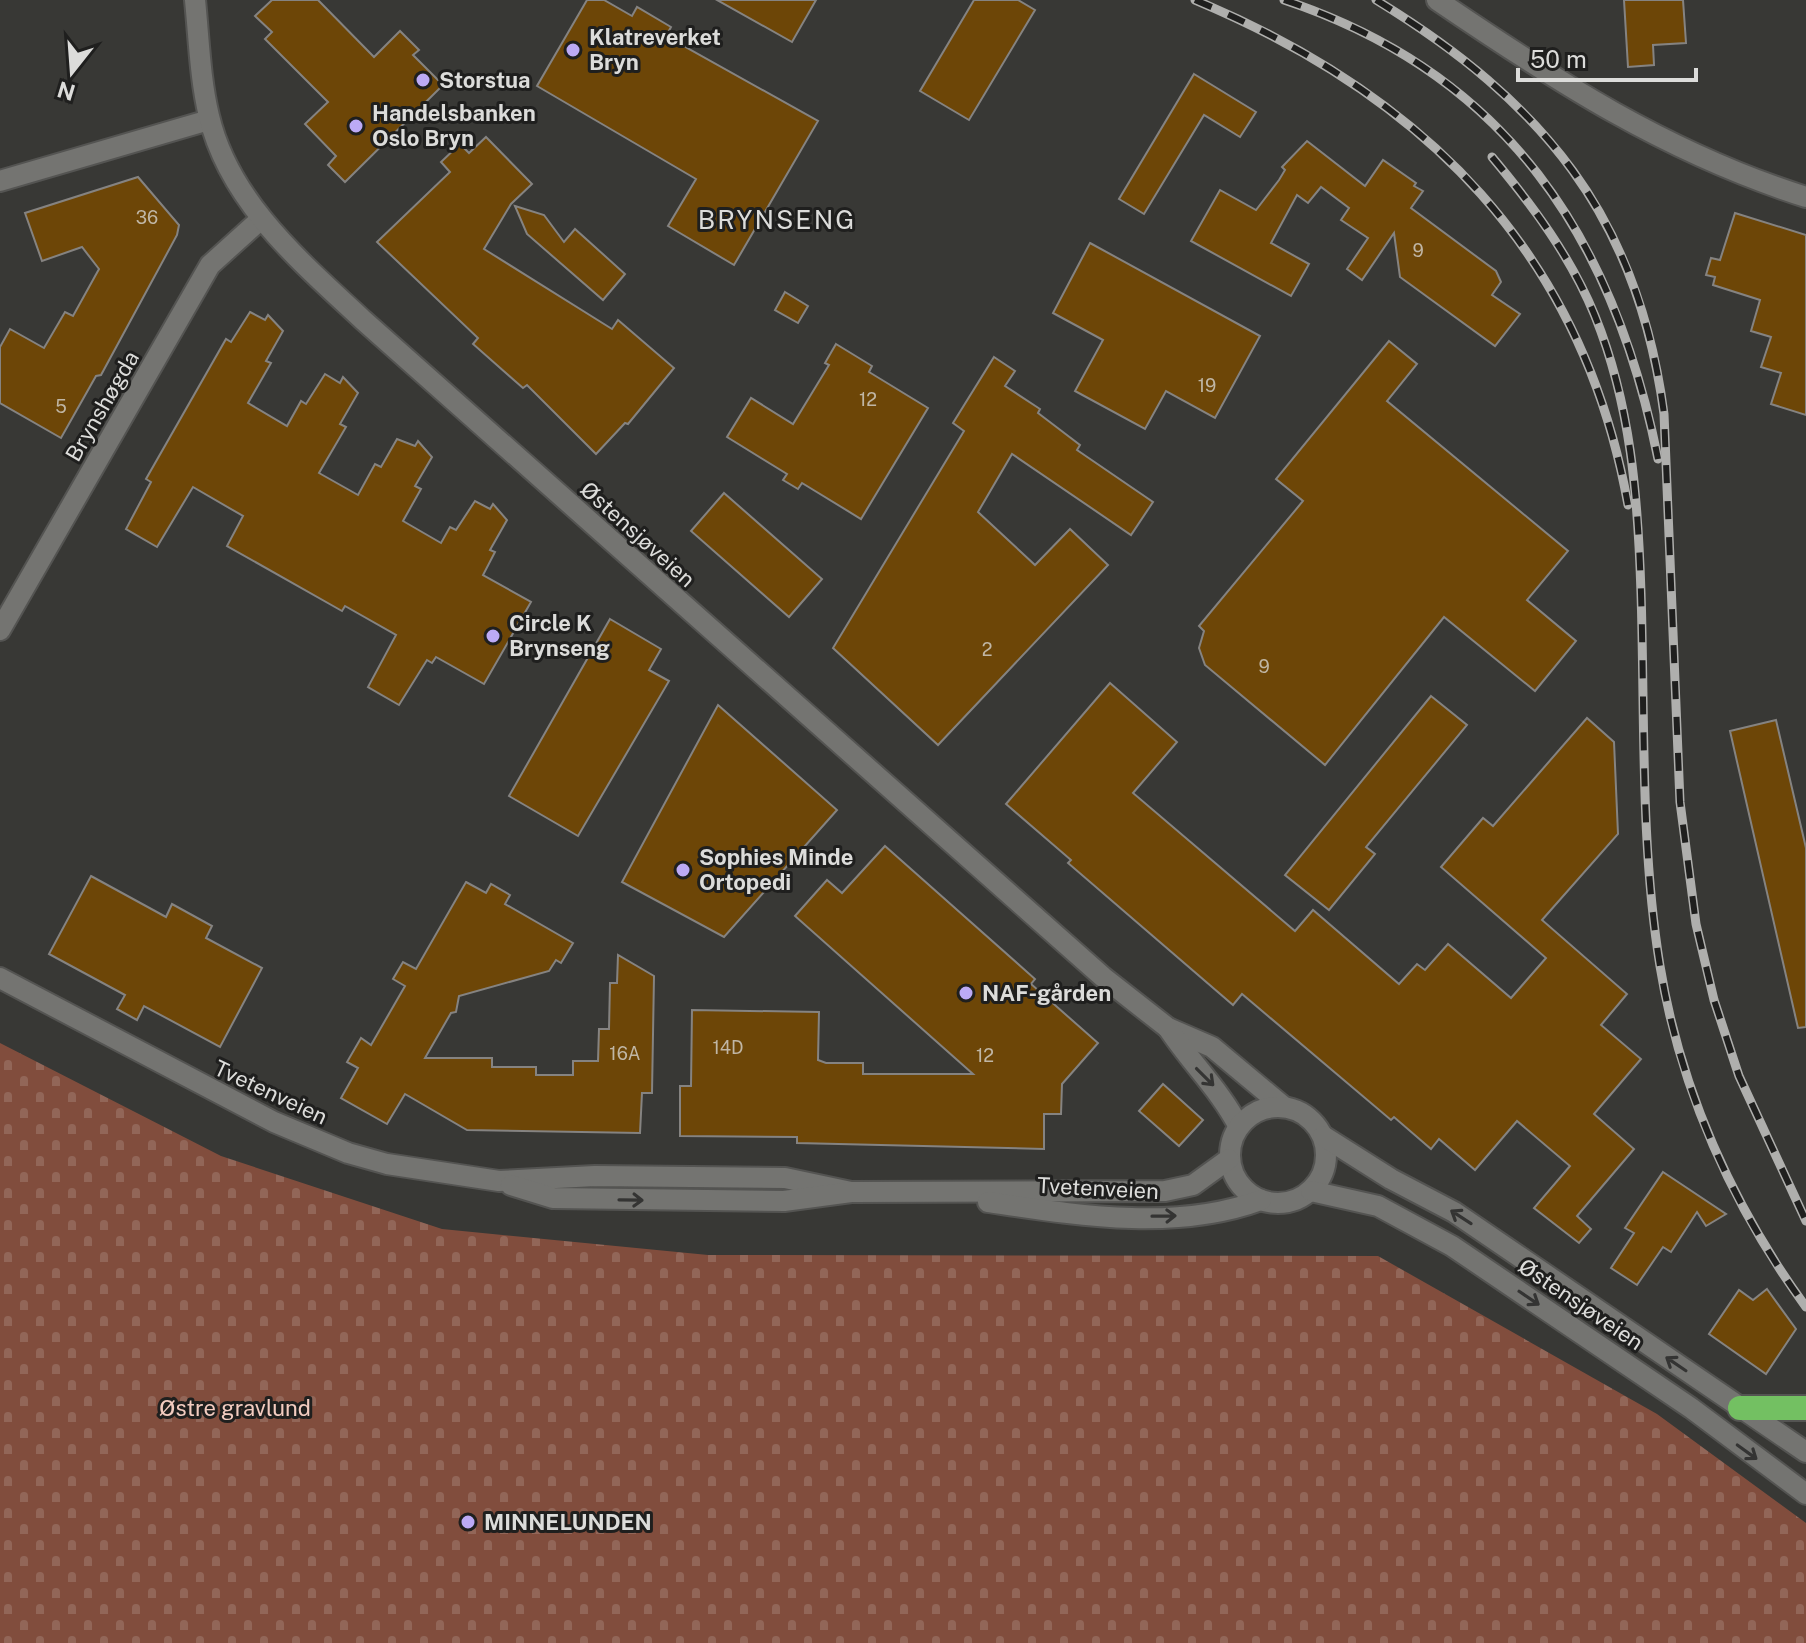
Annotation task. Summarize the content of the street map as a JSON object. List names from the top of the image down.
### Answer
{
  "streets": {
    "main road": ["Brynshøgda", "Østensjøveien", "Tvetenveien"]
  },
  "crossings": [
    ["Brynshøgda", "Østensjøveien"],
    ["Østensjøveien", "Tvetenveien"]
  ],
  "districts": ["BRYNSENG"],
  "parks": ["Østre gravlund"],
  "places": [
    "Klatreverket Bryn",
    "Storstua",
    "Handelsbanken Oslo Bryn",
    "Circle K Brynseng",
    "Sophies Minde Ortopedi",
    "NAF-gården",
    "MINNELUNDEN"
  ],
  "house_numbers": [
    "36",
    "9",
    "19",
    "12",
    "5",
    "2",
    "9",
    "14D",
    "16A",
    "12"
  ],
  "scale_bar": "50 m",
  "north": "bottom"
}
